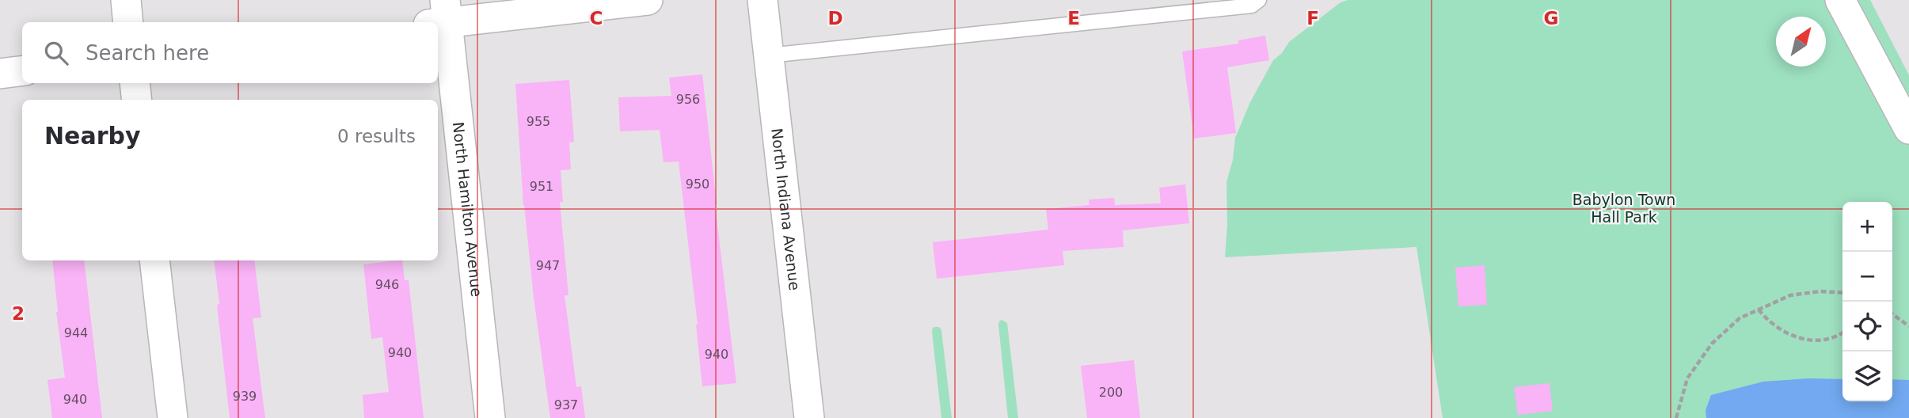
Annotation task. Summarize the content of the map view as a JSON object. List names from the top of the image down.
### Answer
{
  "streets": {
    "street": ["North Hamilton Avenue", "North Indiana Avenue"]
  },
  "parks": ["Babylon Town Hall Park"],
  "house_numbers": [
    "956",
    "955",
    "950",
    "951",
    "947",
    "946",
    "944",
    "940",
    "940",
    "200",
    "939",
    "940",
    "937"
  ],
  "north": "top right",
  "page": {
    "search": "Search here",
    "heading": ["Nearby", "0 results"],
    "map_buttons": ["+", "−"]
  },
  "grid": {
    "columns": [
      "C",
      "D",
      "E",
      "F",
      "G"
    ],
    "rows": ["2"]
  }
}
